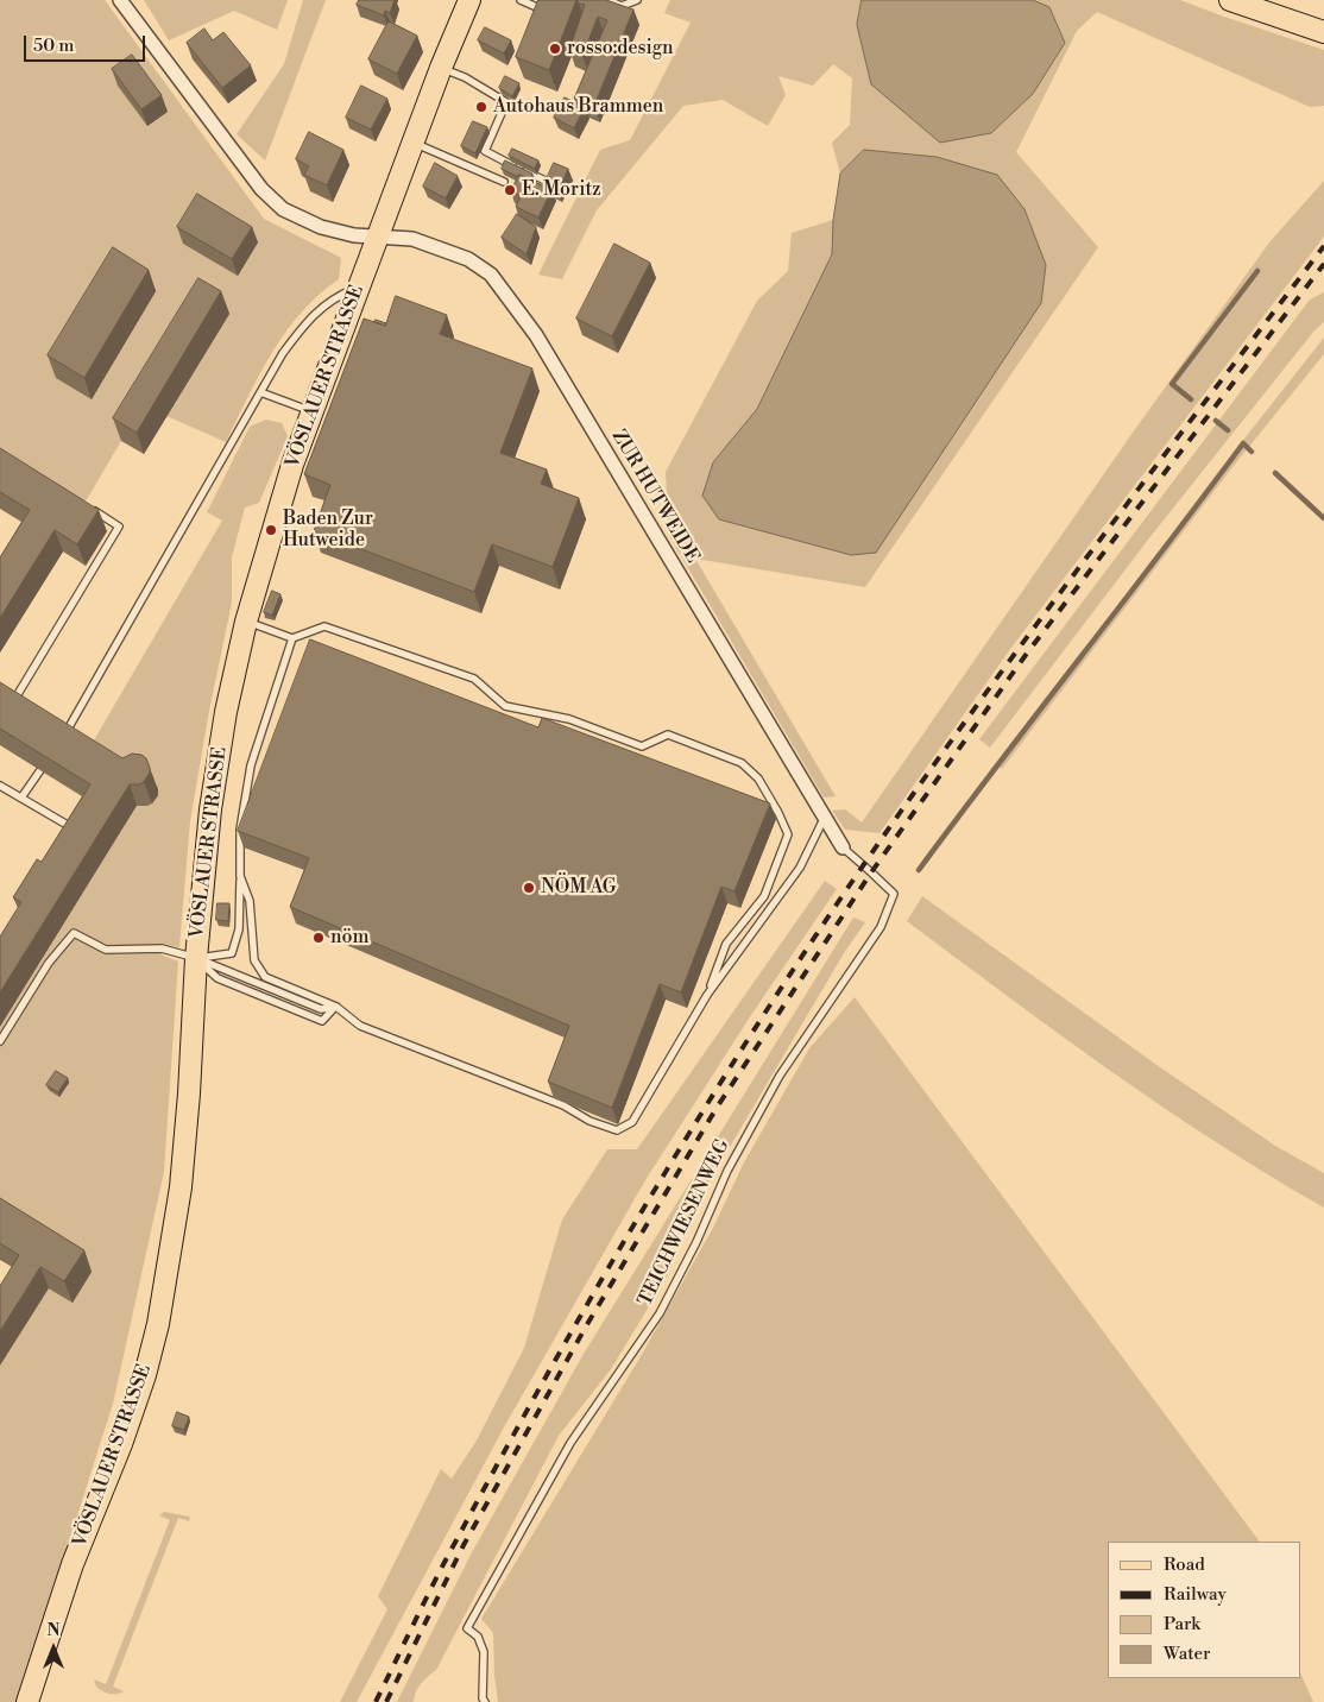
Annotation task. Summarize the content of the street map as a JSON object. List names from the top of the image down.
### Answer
{
  "streets": {
    "main road": ["VÖSLAUER STRASSE"],
    "street": ["ZUR HUTWEIDE"],
    "lane": ["TEICHWIESENWEG"]
  },
  "crossings": [
    ["VÖSLAUER STRASSE", "ZUR HUTWEIDE"],
    ["ZUR HUTWEIDE", "TEICHWIESENWEG"]
  ],
  "places": [
    "rosso:design",
    "Autohaus Brammen",
    "E. Moritz",
    "Baden Zur Hutweide",
    "NÖM AG",
    "nöm"
  ],
  "legend": [
    "Road",
    "Railway",
    "Park",
    "Water"
  ],
  "scale_bar": "50 m",
  "north": "top"
}
